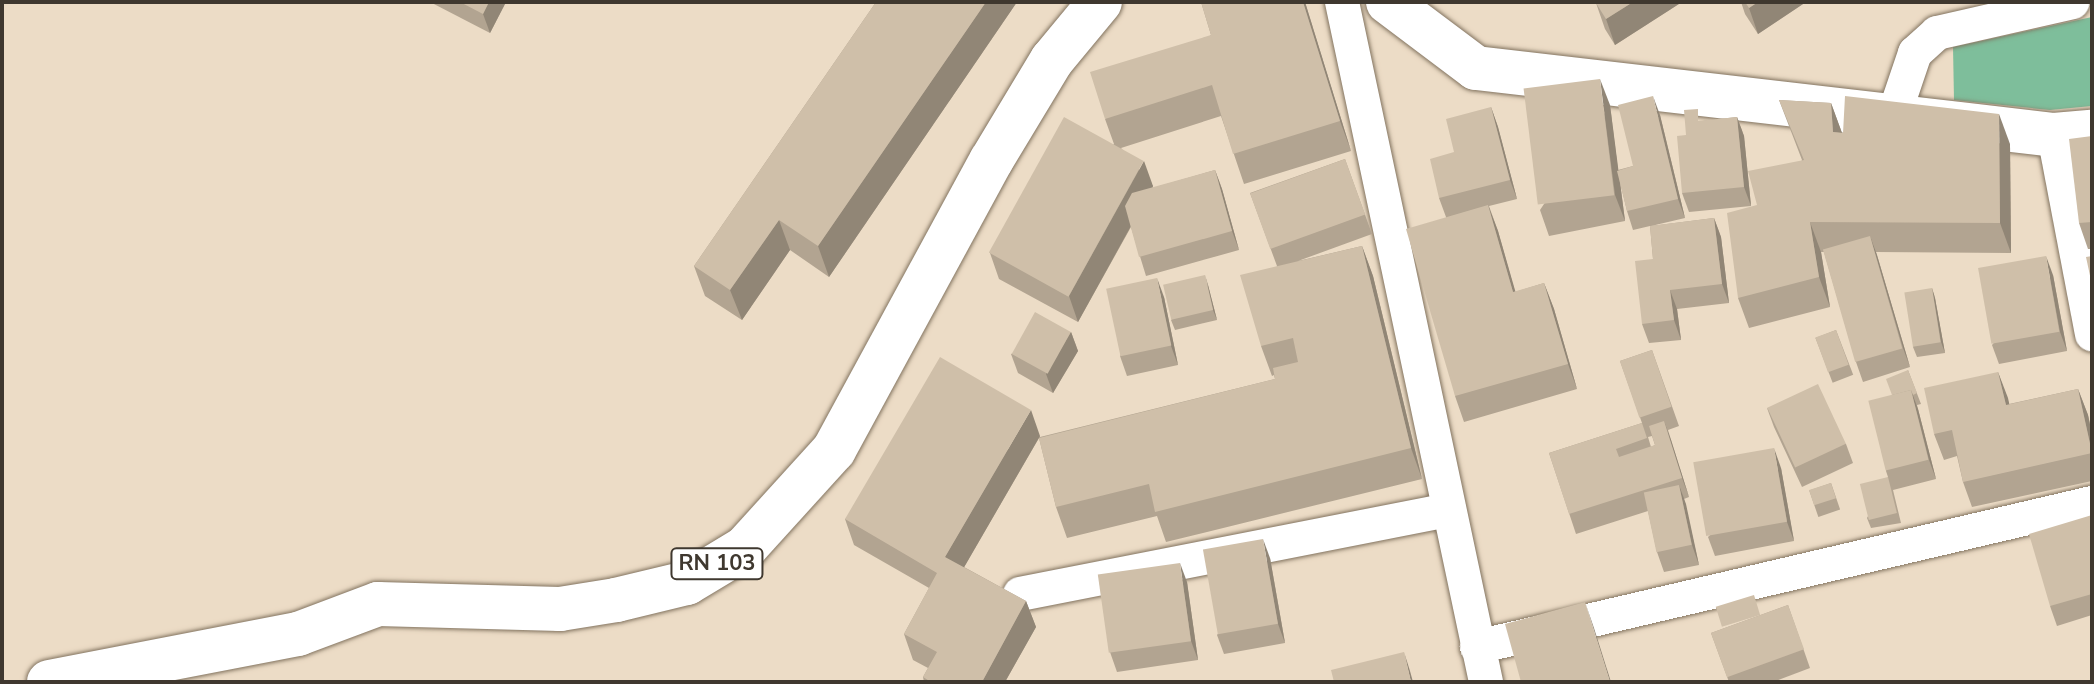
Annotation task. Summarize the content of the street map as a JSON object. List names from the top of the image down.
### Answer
{
  "streets": {
    "main road": ["RN 103"]
  }
}
